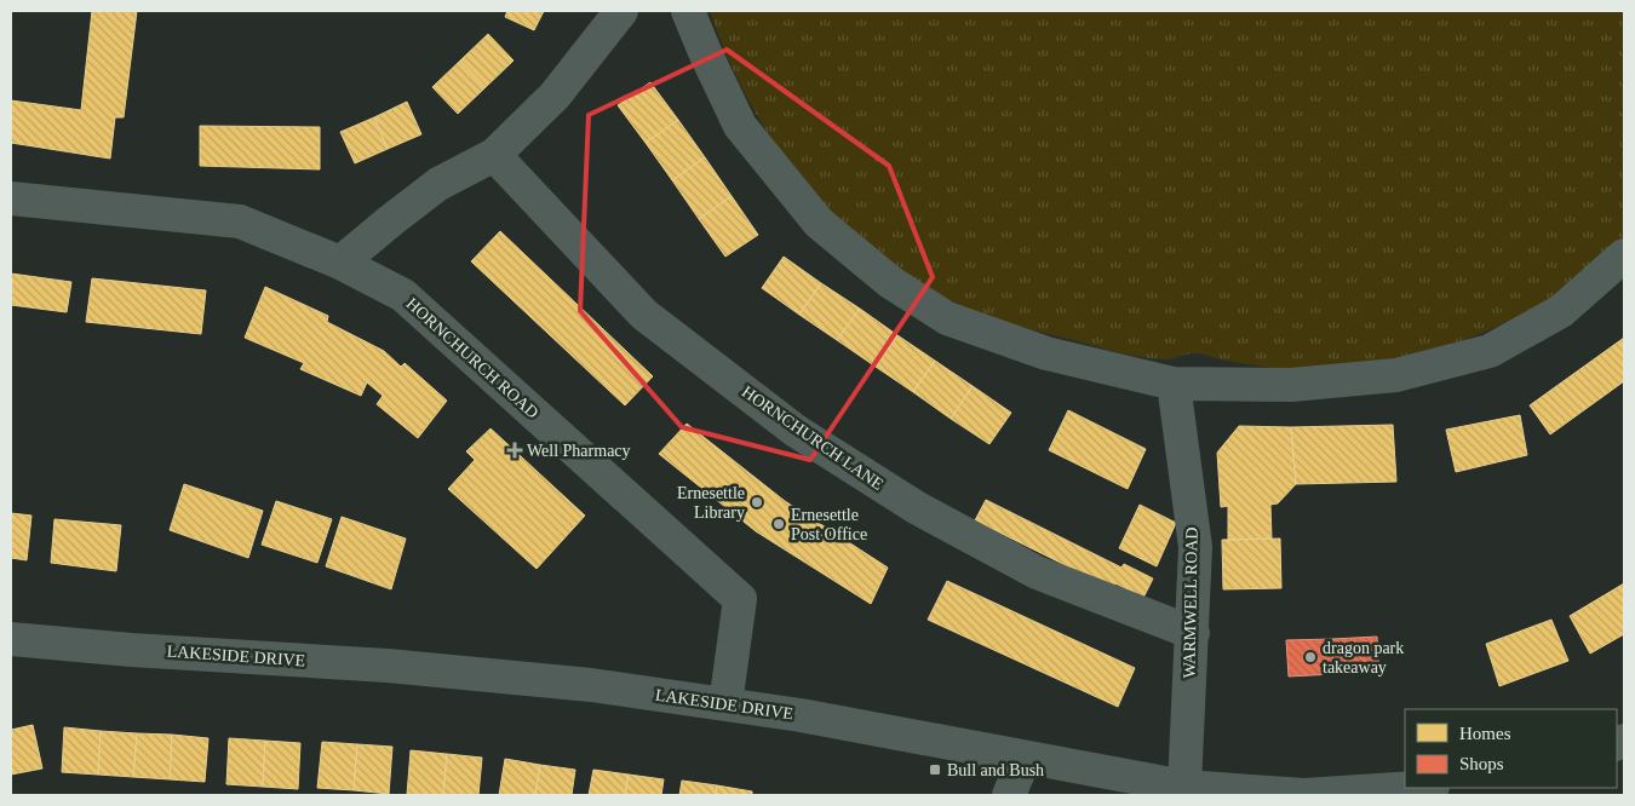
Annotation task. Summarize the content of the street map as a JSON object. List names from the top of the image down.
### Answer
{
  "streets": {
    "street": [
      "HORNCHURCH ROAD",
      "HORNCHURCH LANE",
      "WARMWELL ROAD",
      "LAKESIDE DRIVE"
    ]
  },
  "crossings": [
    ["HORNCHURCH ROAD", "LAKESIDE DRIVE"],
    ["HORNCHURCH LANE", "WARMWELL ROAD"],
    ["WARMWELL ROAD", "LAKESIDE DRIVE"]
  ],
  "places": {
    "health": ["Well Pharmacy"],
    "other": ["Ernesettle Library", "Ernesettle Post Office", "dragon park takeaway"],
    "transit": ["Bull and Bush"]
  },
  "legend": ["Homes", "Shops"]
}
